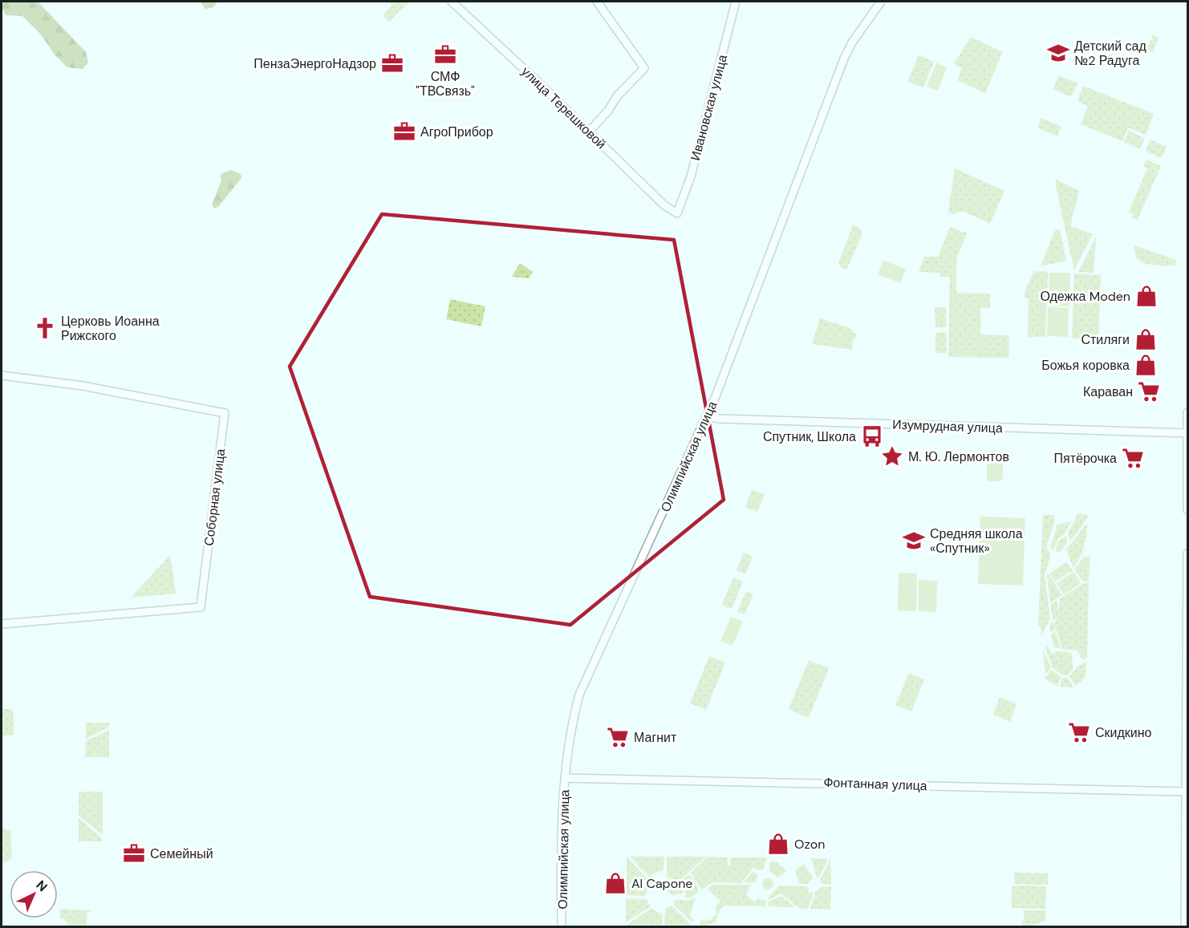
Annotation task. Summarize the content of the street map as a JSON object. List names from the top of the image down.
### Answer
{
  "streets": {
    "street": [
      "улица Терешковой",
      "Ивановская улица",
      "Изумрудная улица",
      "Олимпийская улица",
      "Соборная улица",
      "Фонтанная улица"
    ]
  },
  "crossings": [
    ["улица Терешковой", "Ивановская улица"],
    ["Изумрудная улица", "Олимпийская улица"],
    ["Олимпийская улица", "Фонтанная улица"]
  ],
  "places": {
    "school or university": ["Детский сад №2 Радуга", "Средняя школа «Спутник»"],
    "office": [
      "СМФ \"ТВСвязь\"",
      "ПензаЭнергоНадзор",
      "АгроПрибор",
      "Семейный"
    ],
    "shop": [
      "Одежка Moden",
      "Стиляги",
      "Божья коровка",
      "Ozon",
      "Al Capone"
    ],
    "church": ["Церковь Иоанна Рижского"],
    "supermarket": [
      "Караван",
      "Пятёрочка",
      "Скидкино",
      "Магнит"
    ],
    "bus stop": ["Спутник, Школа"],
    "place": ["М. Ю. Лермонтов"]
  },
  "north": "top right"
}
